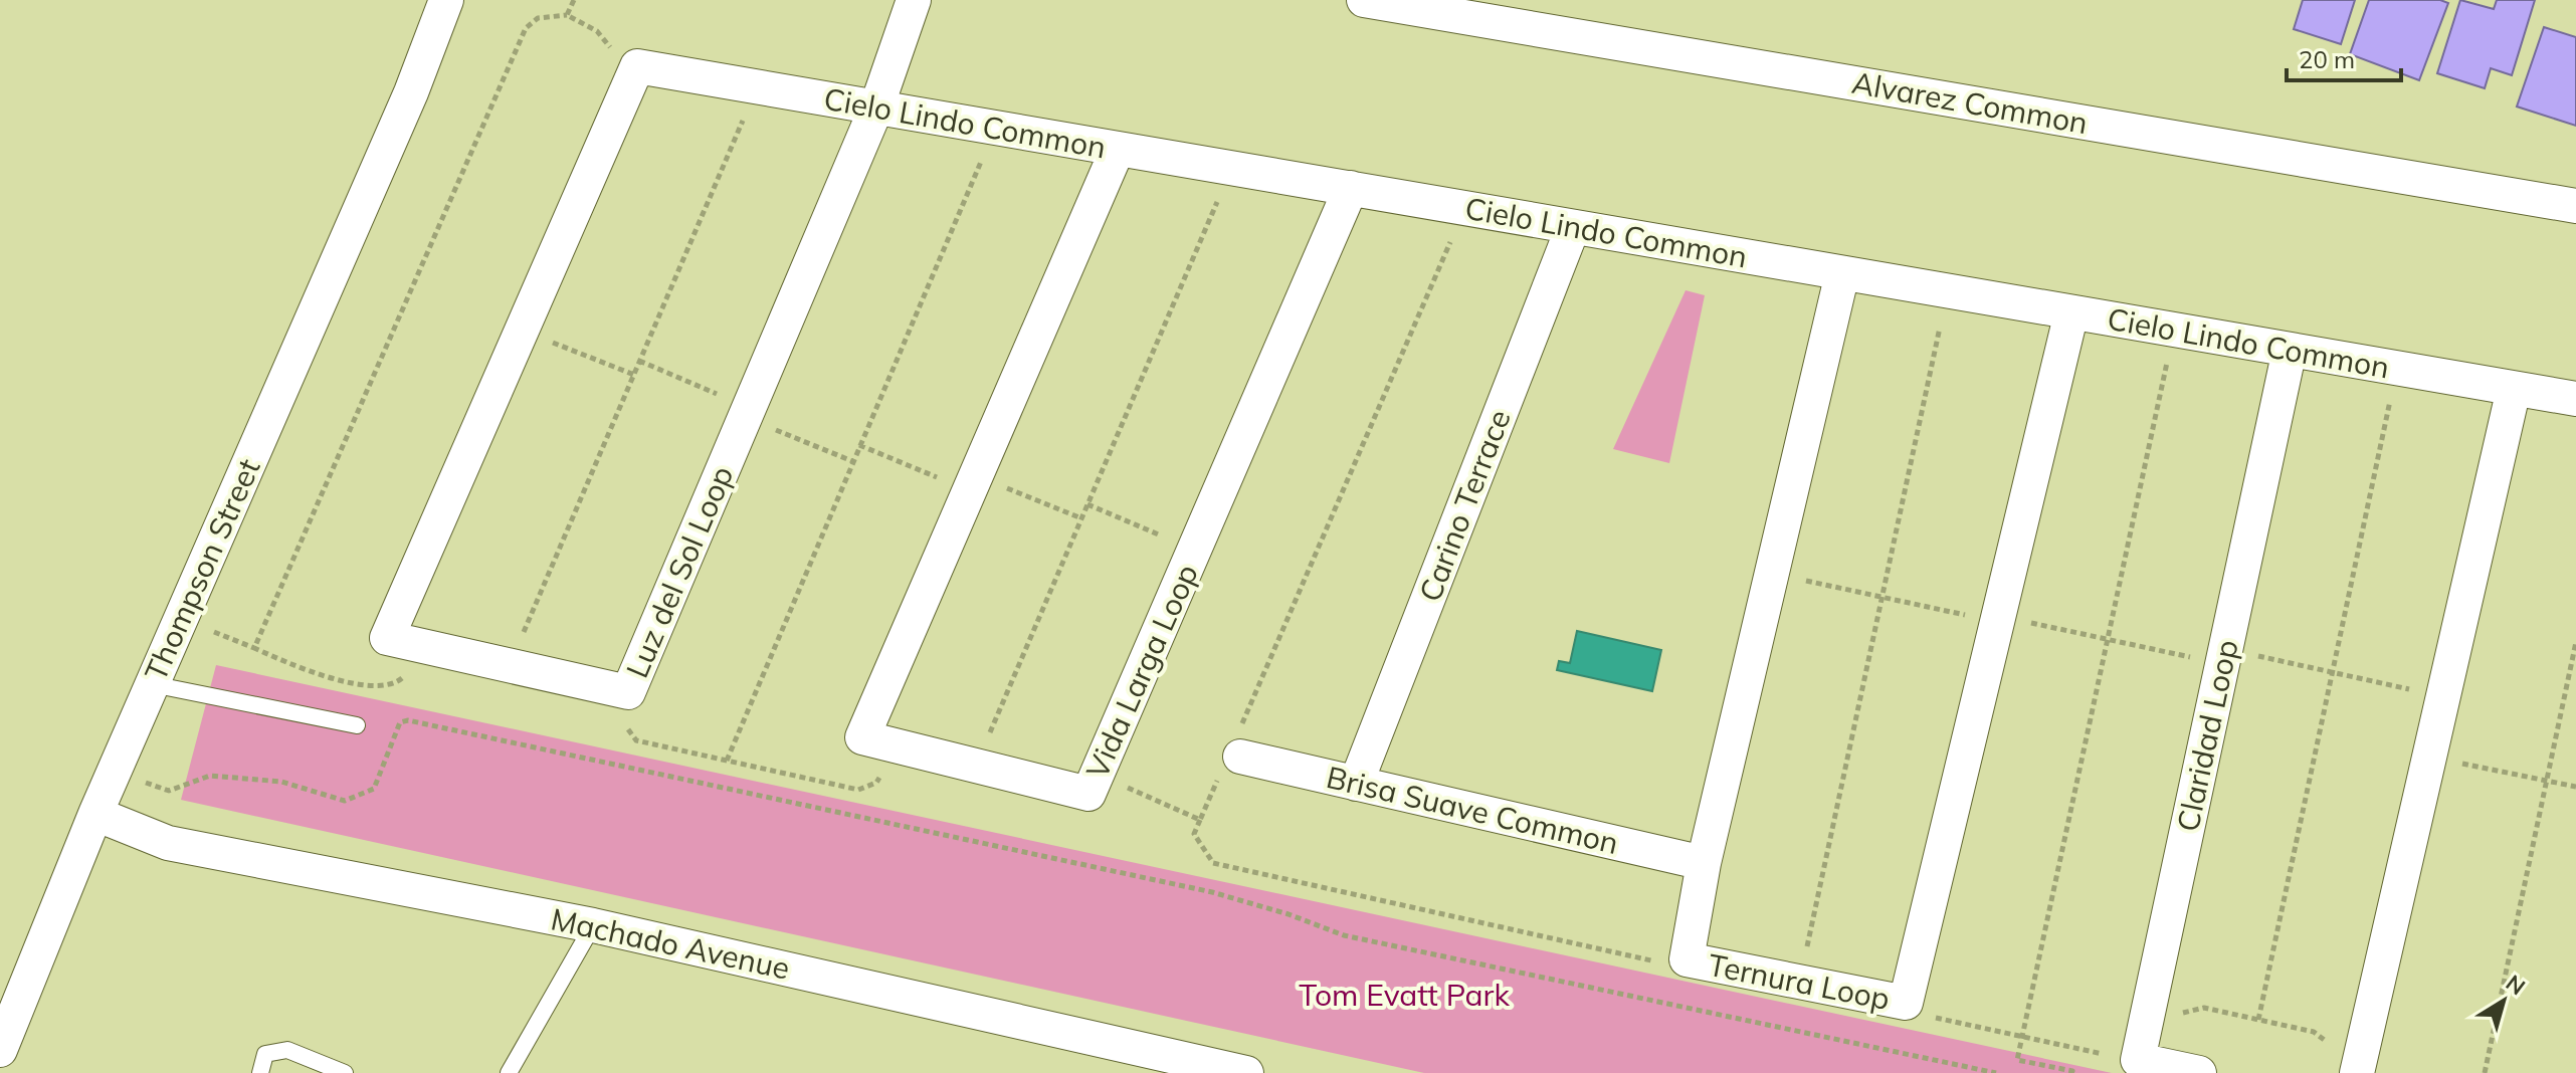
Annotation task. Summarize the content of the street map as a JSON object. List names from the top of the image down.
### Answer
{
  "streets": {
    "street": [
      "Alvarez Common",
      "Cielo Lindo Common",
      "Carino Terrace",
      "Thompson Street",
      "Luz del Sol Loop",
      "Vida Larga Loop",
      "Claridad Loop",
      "Brisa Suave Common",
      "Machado Avenue",
      "Ternura Loop"
    ]
  },
  "crossings": [
    ["Cielo Lindo Common", "Carino Terrace"],
    ["Cielo Lindo Common", "Luz del Sol Loop"],
    ["Cielo Lindo Common", "Vida Larga Loop"],
    ["Cielo Lindo Common", "Claridad Loop"],
    ["Cielo Lindo Common", "Ternura Loop"],
    ["Carino Terrace", "Brisa Suave Common"],
    ["Thompson Street", "Machado Avenue"],
    ["Brisa Suave Common", "Ternura Loop"]
  ],
  "parks": ["Tom Evatt Park"],
  "scale_bar": "20 m",
  "north": "top right"
}
